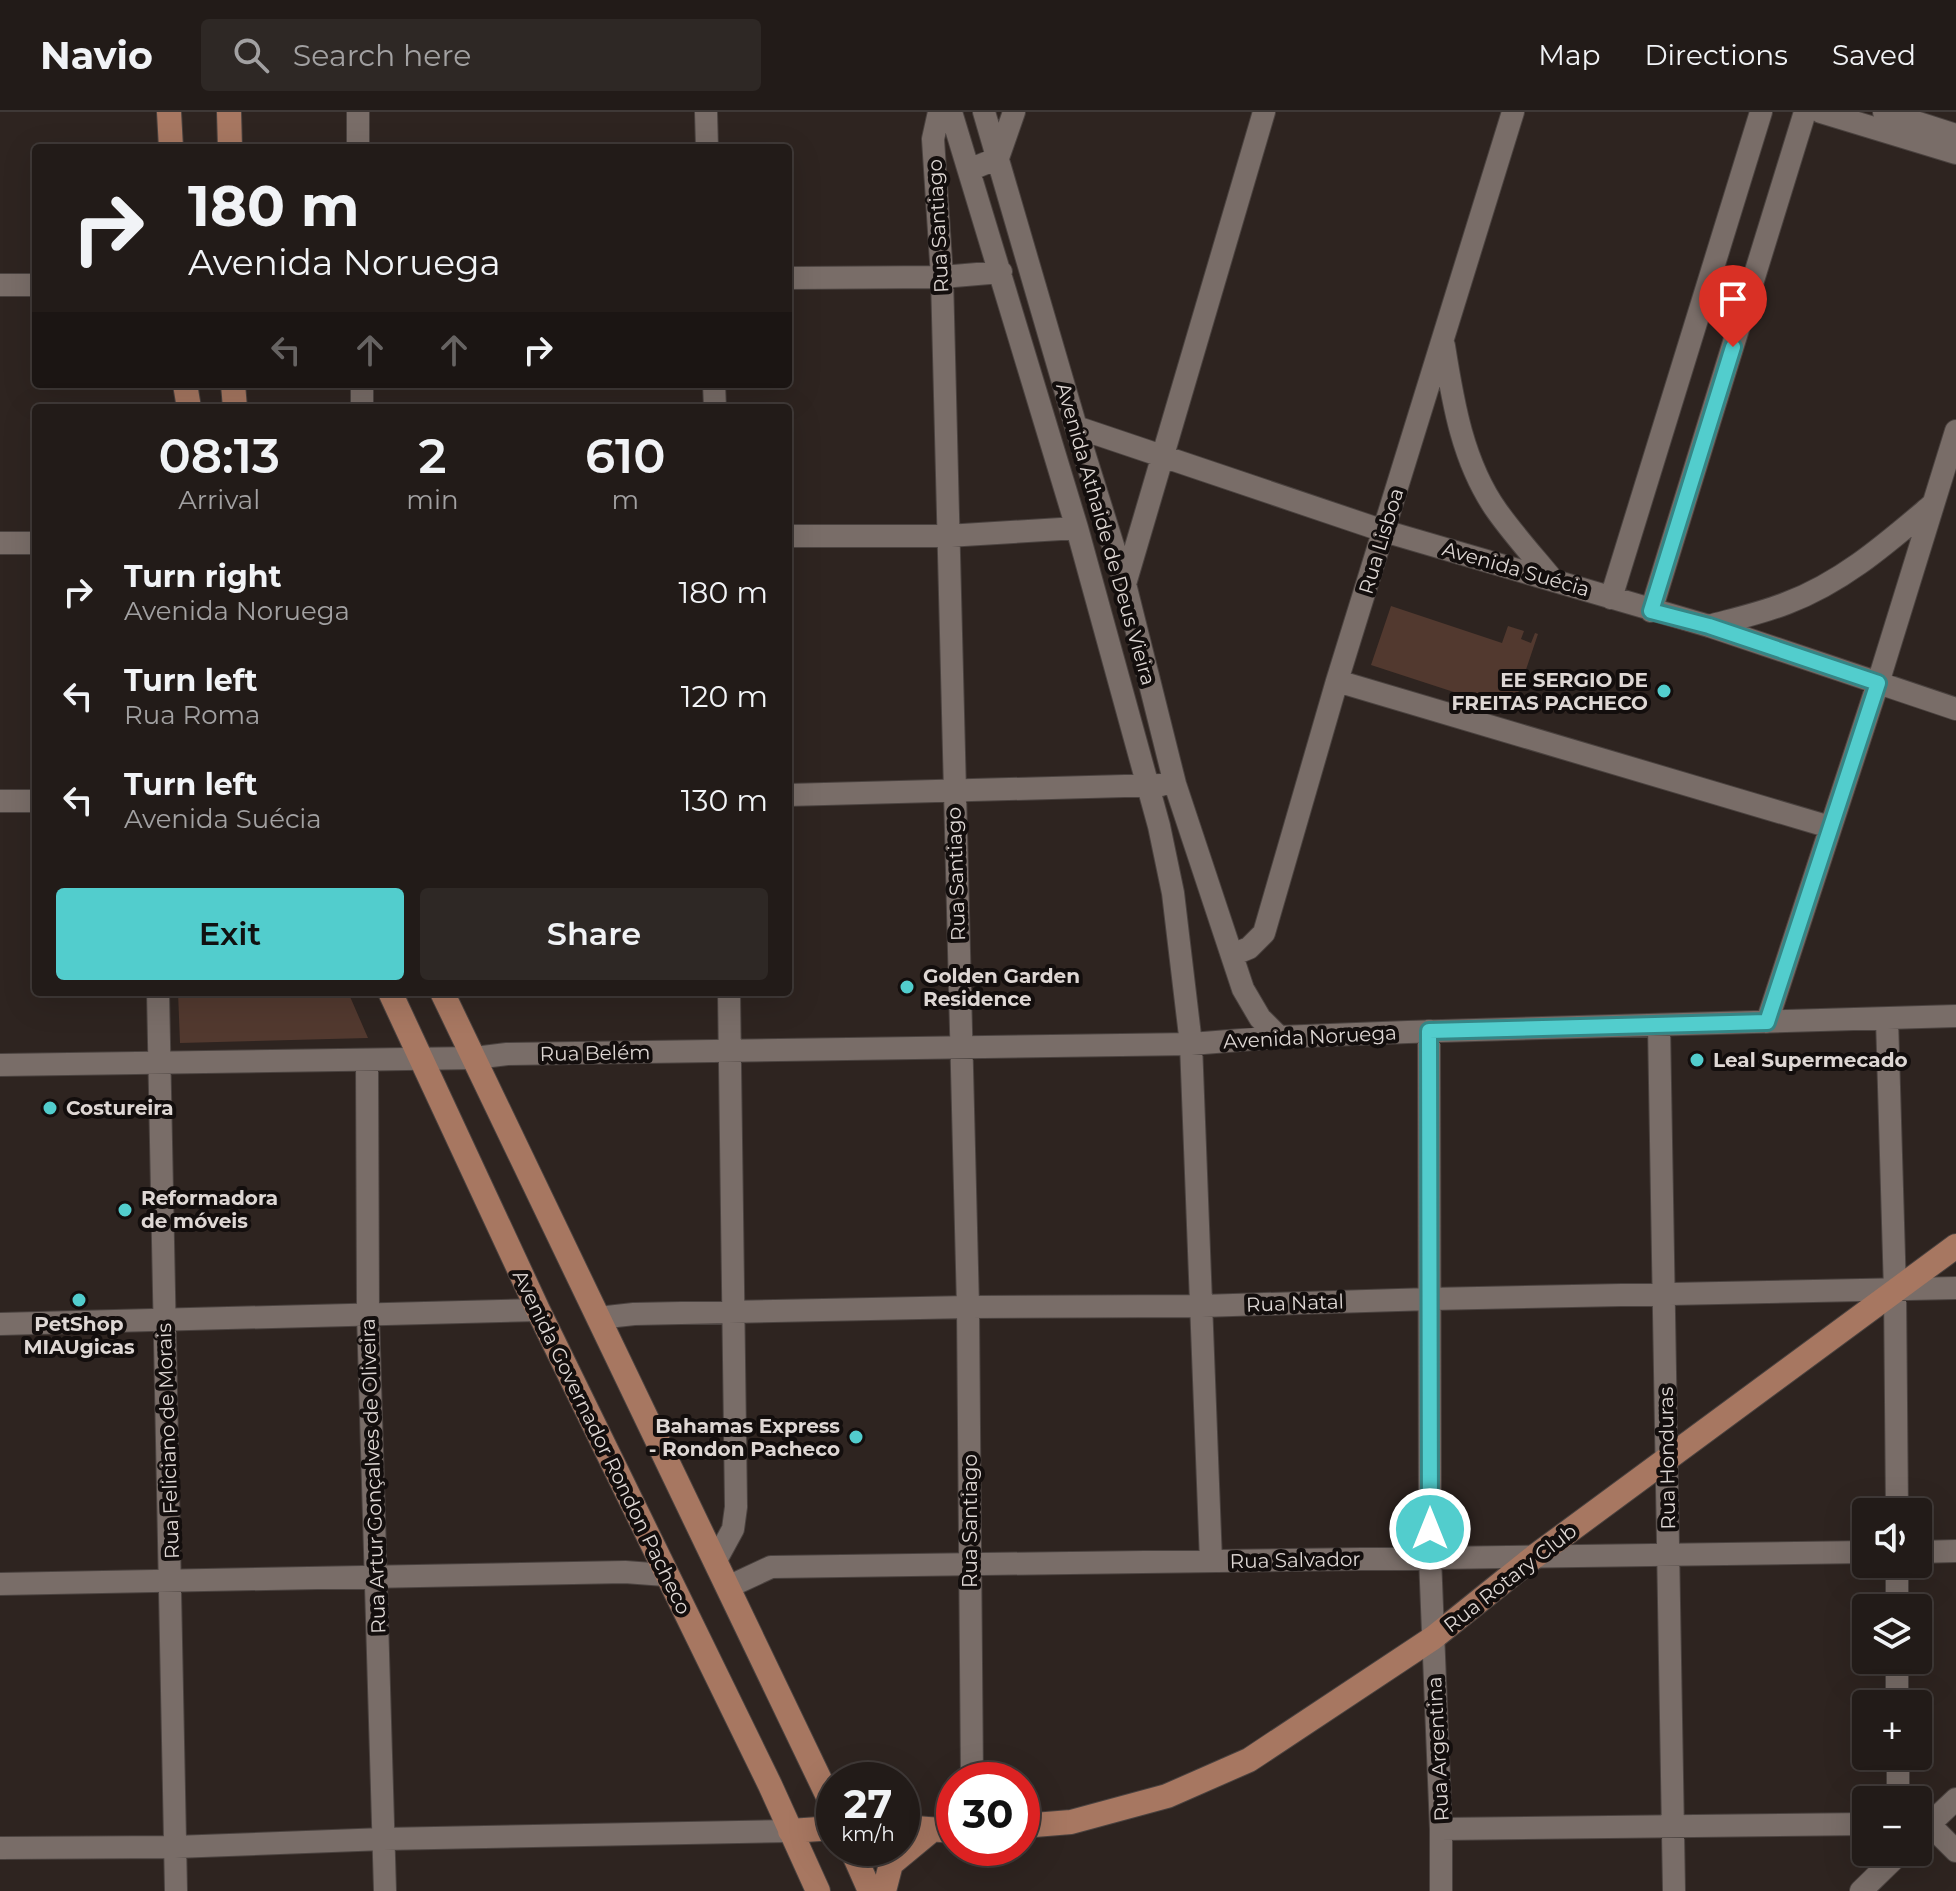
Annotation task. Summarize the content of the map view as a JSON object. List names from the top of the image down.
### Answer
{
  "streets": {
    "main road": ["Avenida Governador Rondon Pacheco", "Rua Rotary Club"],
    "street": [
      "Rua Santiago",
      "Avenida Athaide de Deus Vieira",
      "Rua Lisboa",
      "Avenida Suécia",
      "Avenida Noruega",
      "Rua Belém",
      "Rua Natal",
      "Rua Feliciano de Morais",
      "Rua Honduras",
      "Rua Artur Gonçalves de Oliveira",
      "Rua Salvador",
      "Rua Argentina"
    ]
  },
  "crossings": [
    ["Rua Santiago", "Rua Belém"],
    ["Rua Santiago", "Rua Natal"],
    ["Rua Santiago", "Rua Salvador"],
    ["Avenida Athaide de Deus Vieira", "Rua Lisboa"],
    ["Avenida Athaide de Deus Vieira", "Avenida Suécia"],
    ["Avenida Athaide de Deus Vieira", "Avenida Noruega"],
    ["Avenida Athaide de Deus Vieira", "Rua Belém"],
    ["Avenida Athaide de Deus Vieira", "Rua Natal"],
    ["Avenida Athaide de Deus Vieira", "Rua Salvador"],
    ["Rua Lisboa", "Avenida Suécia"],
    ["Avenida Noruega", "Rua Belém"],
    ["Avenida Noruega", "Rua Honduras"],
    ["Avenida Noruega", "Rua Argentina"],
    ["Rua Belém", "Rua Feliciano de Morais"],
    ["Rua Belém", "Avenida Governador Rondon Pacheco"],
    ["Rua Belém", "Rua Artur Gonçalves de Oliveira"],
    ["Rua Natal", "Rua Honduras"],
    ["Rua Natal", "Rua Rotary Club"],
    ["Rua Natal", "Rua Argentina"],
    ["Rua Honduras", "Rua Salvador"],
    ["Rua Honduras", "Rua Rotary Club"],
    ["Rua Salvador", "Rua Rotary Club"],
    ["Rua Salvador", "Rua Argentina"],
    ["Rua Rotary Club", "Rua Argentina"]
  ],
  "places": [
    "EE SERGIO DE FREITAS PACHECO",
    "Golden Garden Residence",
    "Leal Supermecado",
    "Costureira",
    "Reformadora de móveis",
    "PetShop MIAUgicas",
    "Bahamas Express - Rondon Pacheco"
  ],
  "page": {
    "header": "Navio",
    "search": "Search here",
    "nav": ["Map", "Directions", "Saved"],
    "turn": ["180 m", "Avenida Noruega"],
    "eta": [
      "08:13",
      "Arrival",
      "2",
      "min",
      "610",
      "m"
    ],
    "list": [
      {
        "name": "Turn right",
        "note": "Avenida Noruega",
        "value": "180 m"
      },
      {
        "name": "Turn left",
        "note": "Rua Roma",
        "value": "120 m"
      },
      {
        "name": "Turn left",
        "note": "Avenida Suécia",
        "value": "130 m"
      }
    ],
    "buttons": ["Exit", "Share"],
    "map_buttons": ["+", "−"],
    "speed": "27 km/h",
    "limit": "30"
  }
}
